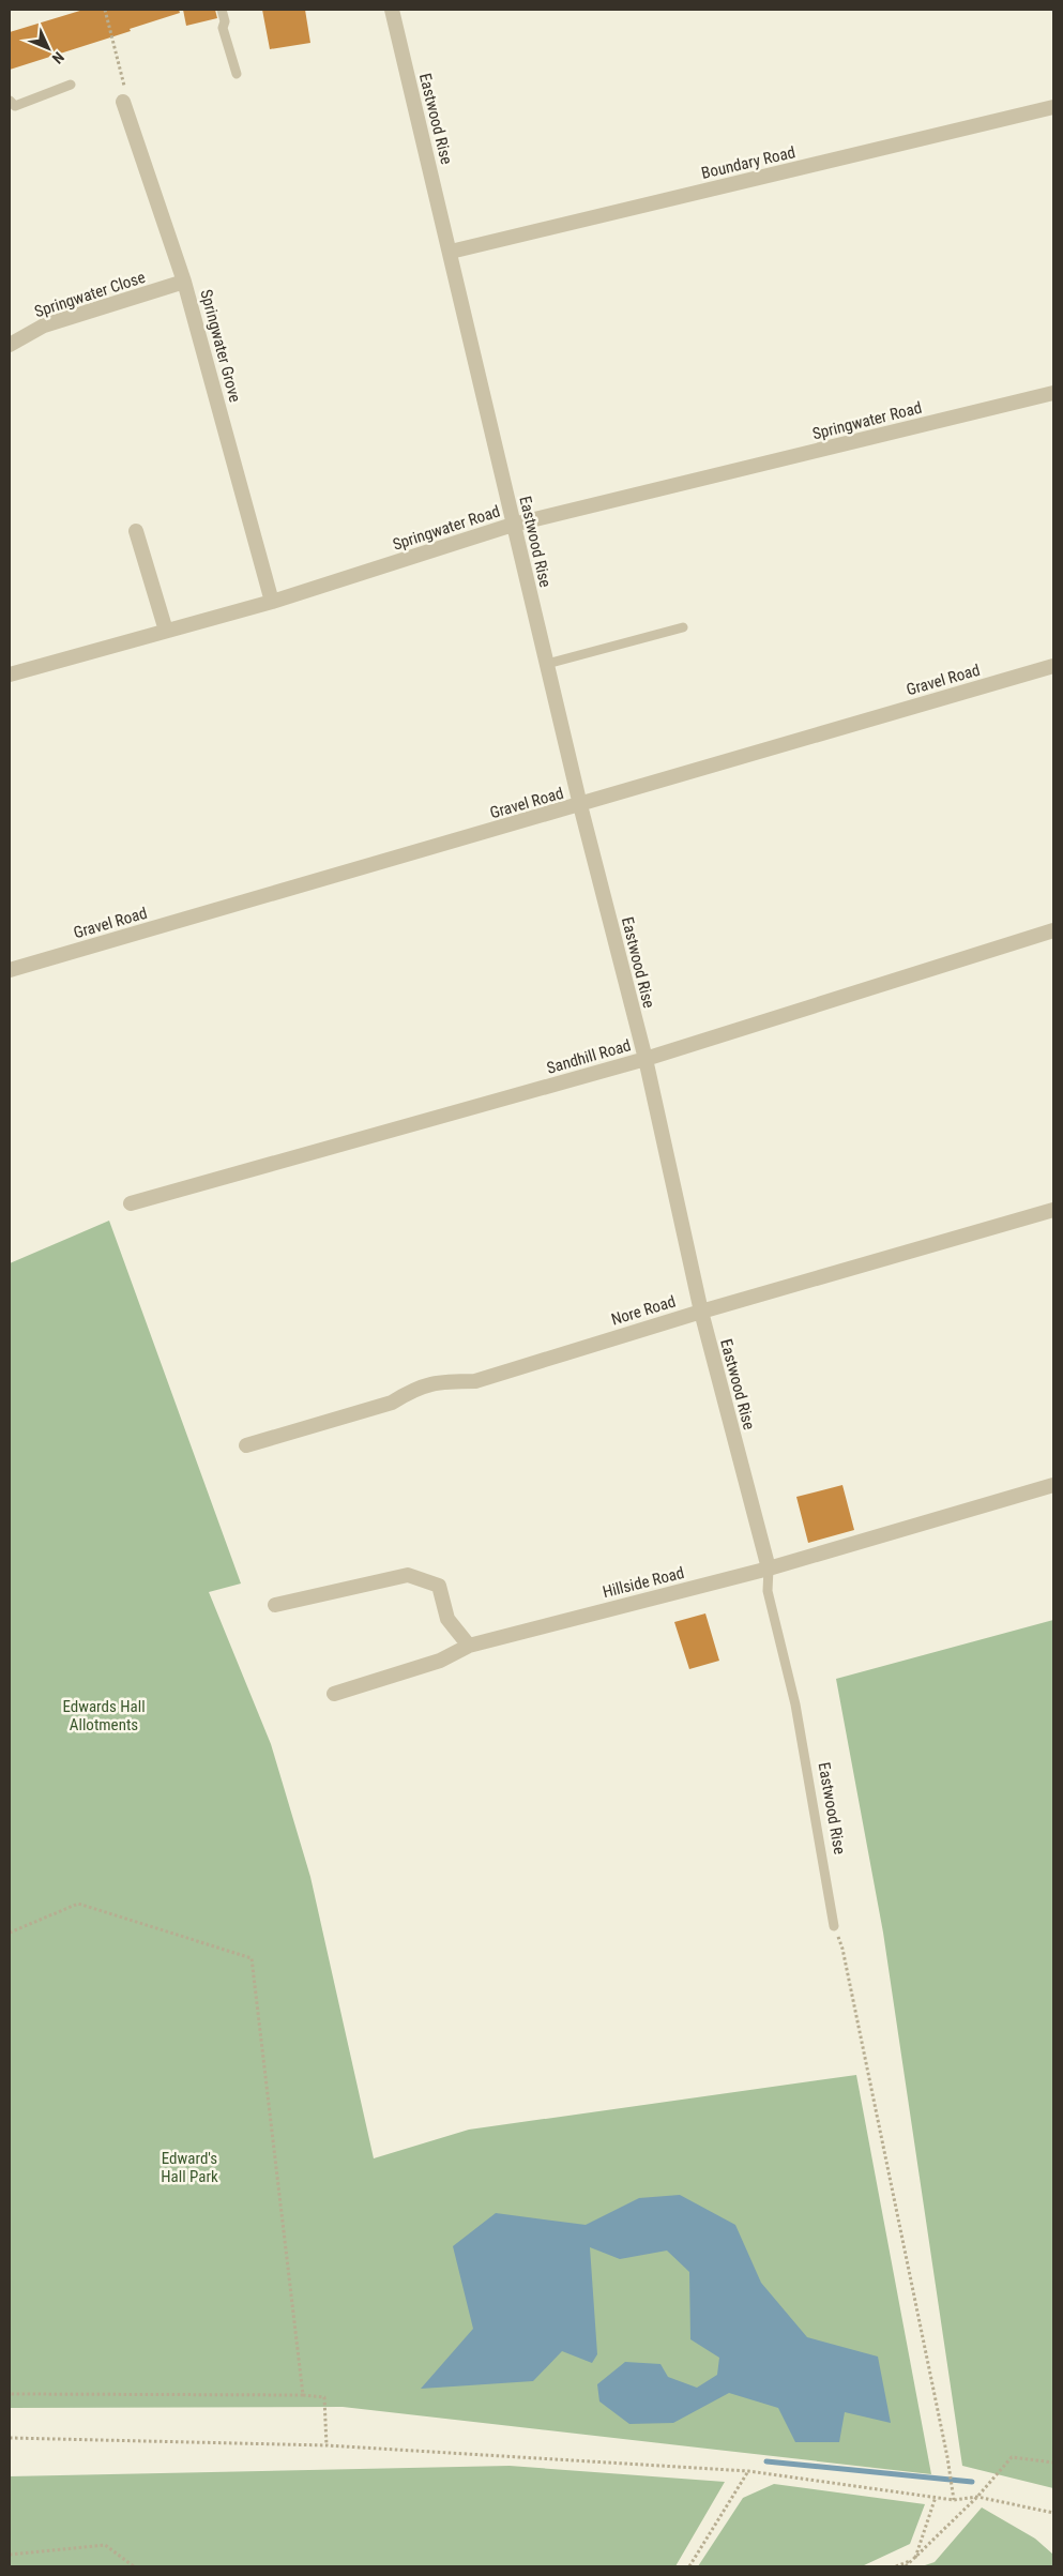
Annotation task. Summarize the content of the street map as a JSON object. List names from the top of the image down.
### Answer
{
  "streets": {
    "street": [
      "Eastwood Rise",
      "Boundary Road",
      "Springwater Close",
      "Springwater Grove",
      "Springwater Road",
      "Gravel Road",
      "Sandhill Road",
      "Nore Road",
      "Hillside Road"
    ]
  },
  "crossings": [
    ["Eastwood Rise", "Boundary Road"],
    ["Eastwood Rise", "Springwater Road"],
    ["Eastwood Rise", "Gravel Road"],
    ["Eastwood Rise", "Sandhill Road"],
    ["Eastwood Rise", "Nore Road"],
    ["Eastwood Rise", "Hillside Road"],
    ["Springwater Close", "Springwater Grove"],
    ["Springwater Grove", "Springwater Road"]
  ],
  "parks": ["Edwards Hall Allotments", "Edward's Hall Park"],
  "north": "bottom right"
}
